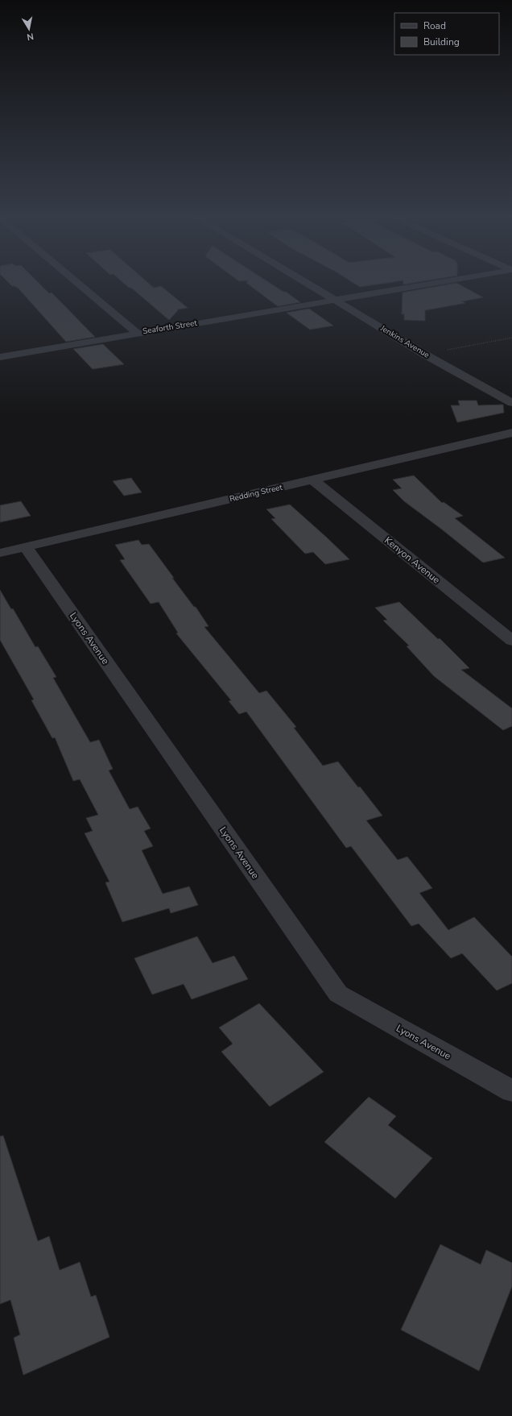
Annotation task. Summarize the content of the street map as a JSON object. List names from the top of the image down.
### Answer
{
  "streets": {
    "street": [
      "Seaforth Street",
      "Jenkins Avenue",
      "Redding Street",
      "Kenyon Avenue",
      "Lyons Avenue"
    ]
  },
  "crossings": [
    ["Seaforth Street", "Jenkins Avenue"],
    ["Redding Street", "Kenyon Avenue"],
    ["Redding Street", "Lyons Avenue"]
  ],
  "legend": ["Road", "Building"],
  "north": "bottom"
}
